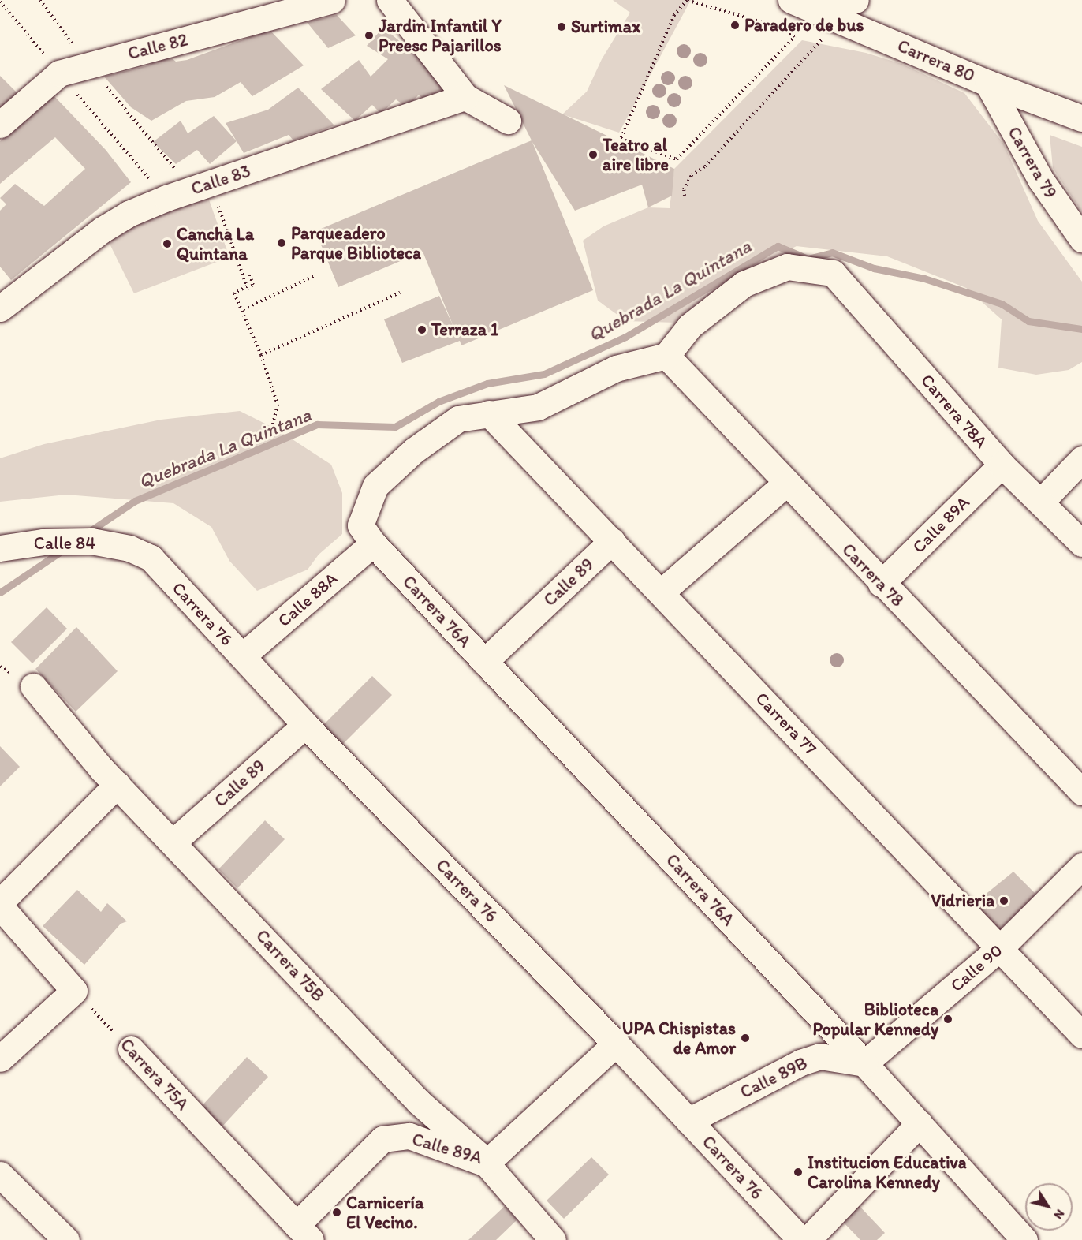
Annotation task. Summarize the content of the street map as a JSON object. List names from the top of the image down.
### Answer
{
  "streets": {
    "street": [
      "Calle 82",
      "Carrera 80",
      "Carrera 79",
      "Calle 83",
      "Carrera 78A",
      "Calle 89A",
      "Calle 84",
      "Carrera 78",
      "Calle 89",
      "Calle 88A",
      "Carrera 76A",
      "Carrera 76",
      "Carrera 77",
      "Carrera 75B",
      "Calle 90",
      "Carrera 75A",
      "Calle 89B"
    ]
  },
  "crossings": [
    ["Carrera 80", "Carrera 79"],
    ["Carrera 78A", "Calle 89A"],
    ["Carrera 78A", "Carrera 78"],
    ["Calle 89A", "Carrera 78"],
    ["Calle 89A", "Carrera 76"],
    ["Calle 89A", "Carrera 75B"],
    ["Calle 89A", "Carrera 75A"],
    ["Calle 84", "Carrera 76"],
    ["Calle 89", "Carrera 76A"],
    ["Calle 89", "Carrera 76"],
    ["Calle 89", "Carrera 77"],
    ["Calle 89", "Carrera 75B"],
    ["Calle 88A", "Carrera 76A"],
    ["Calle 88A", "Carrera 76"],
    ["Carrera 76A", "Carrera 77"],
    ["Carrera 76A", "Calle 90"],
    ["Carrera 76A", "Calle 89B"],
    ["Carrera 76", "Calle 89B"],
    ["Carrera 77", "Calle 90"],
    ["Calle 90", "Calle 89B"]
  ],
  "water": ["Quebrada La Quintana"],
  "places": [
    "Paradero de bus",
    "Surtimax",
    "Jardin Infantil Y Preesc Pajarillos",
    "Teatro al aire libre",
    "Parqueadero Parque Biblioteca",
    "Cancha La Quintana",
    "Terraza 1",
    "Vidrieria",
    "Biblioteca Popular Kennedy",
    "UPA Chispistas de Amor",
    "Institucion Educativa Carolina Kennedy",
    "Carnicería El Vecino."
  ],
  "north": "bottom right"
}
